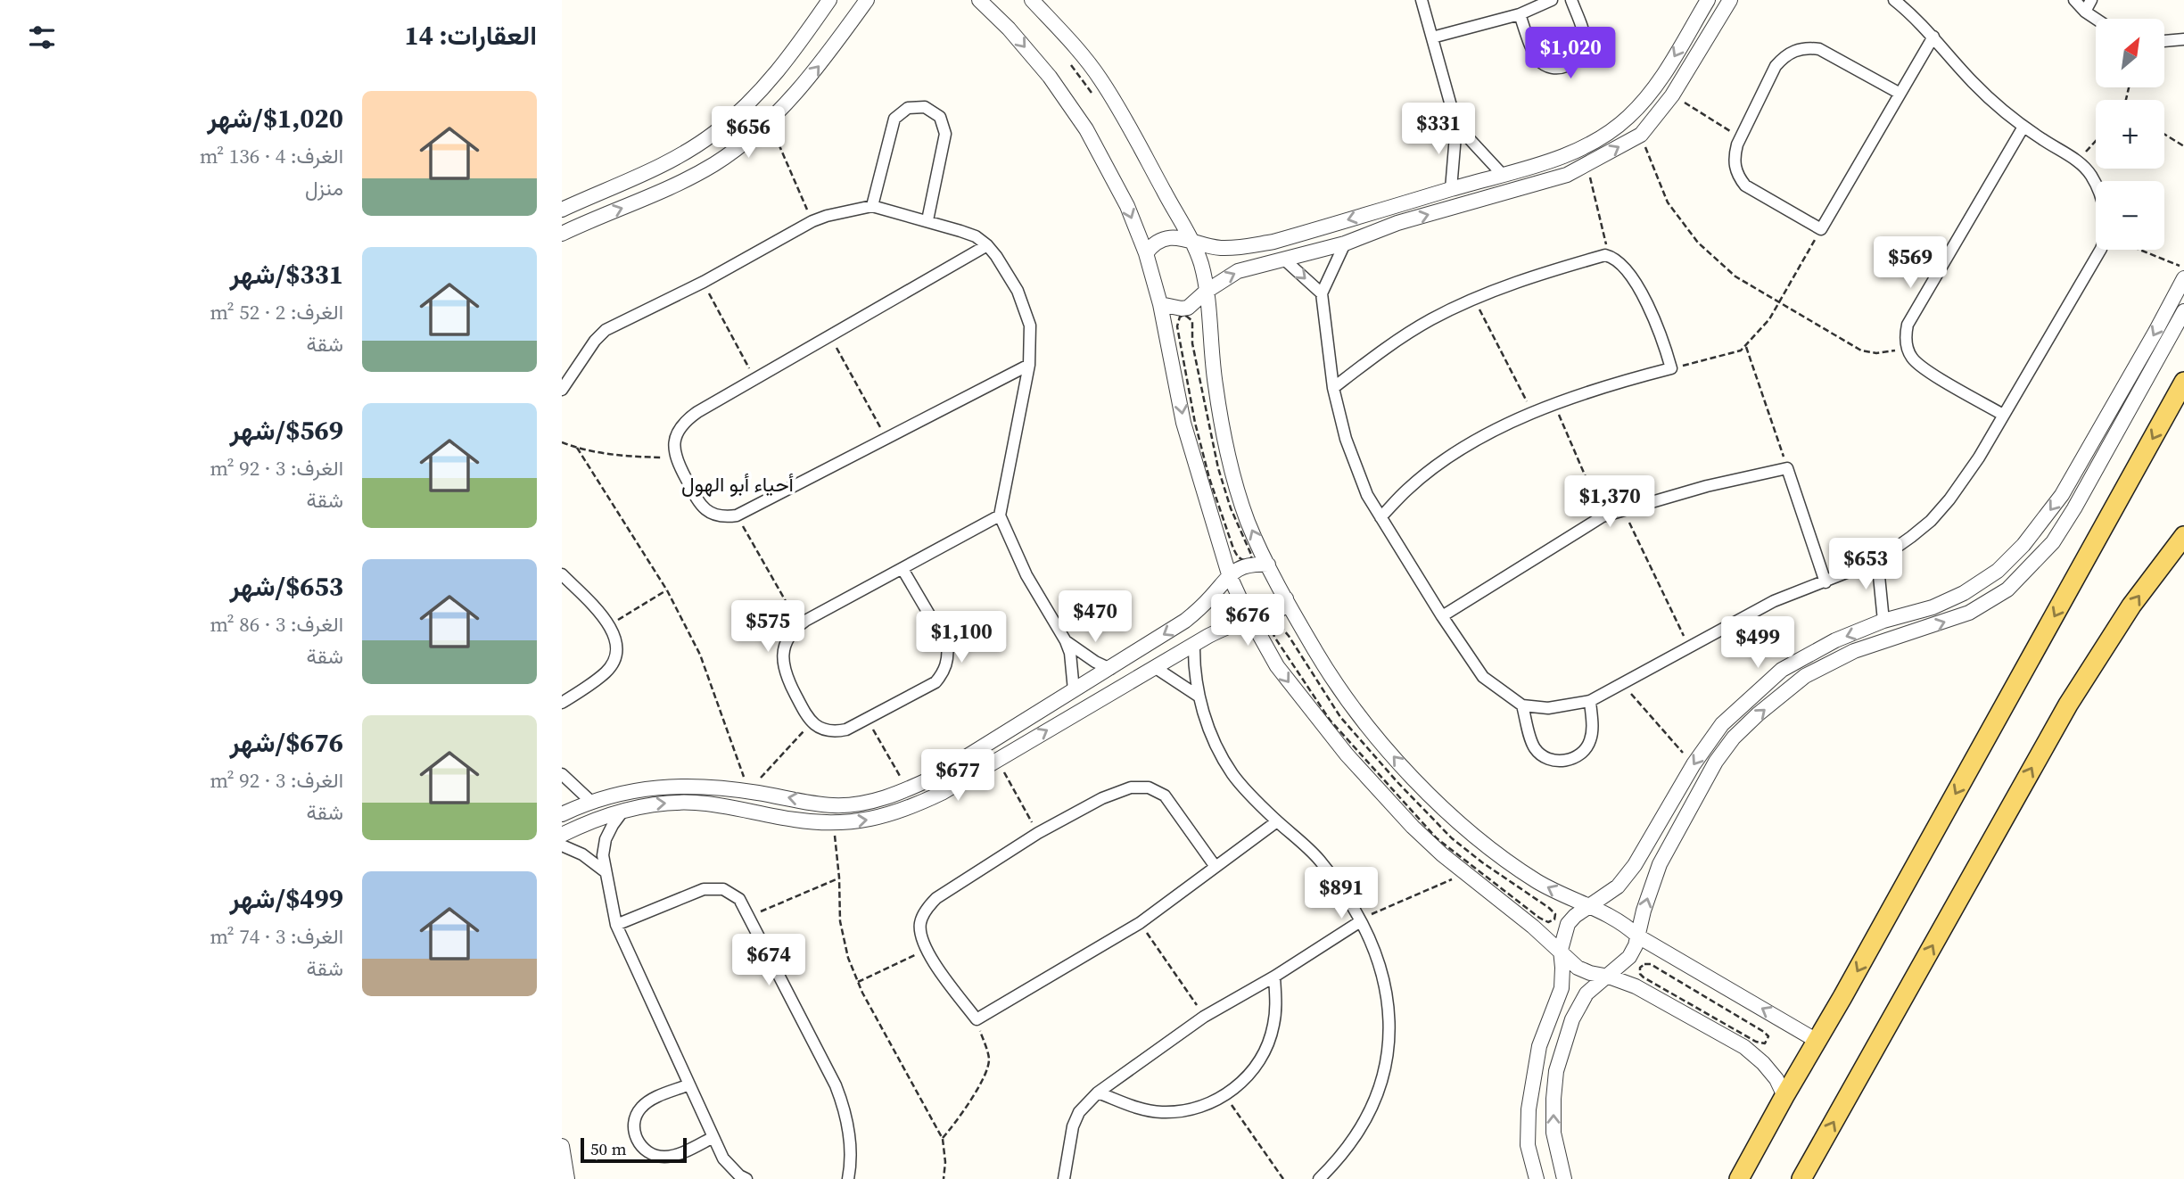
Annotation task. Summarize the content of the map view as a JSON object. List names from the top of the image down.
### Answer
{
  "districts": ["أحياء أبو الهول"],
  "scale_bar": "50 m",
  "north": "top right",
  "page": {
    "heading": "العقارات: 14",
    "map_buttons": ["+", "−"],
    "price": [
      "$1,020",
      "$331",
      "$656",
      "$569",
      "$1,370",
      "$653",
      "$470",
      "$676",
      "$575",
      "$1,100",
      "$499",
      "$677",
      "$891",
      "$674"
    ],
    "list": [
      {
        "name": "$1,020/شهر",
        "note": "الغرف: 4 · 136 m² · منزل"
      },
      {
        "name": "$331/شهر",
        "note": "الغرف: 2 · 52 m² · شقة"
      },
      {
        "name": "$569/شهر",
        "note": "الغرف: 3 · 92 m² · شقة"
      },
      {
        "name": "$653/شهر",
        "note": "الغرف: 3 · 86 m² · شقة"
      },
      {
        "name": "$676/شهر",
        "note": "الغرف: 3 · 92 m² · شقة"
      },
      {
        "name": "$499/شهر",
        "note": "الغرف: 3 · 74 m² · شقة"
      }
    ],
    "scale": "50 m"
  }
}
